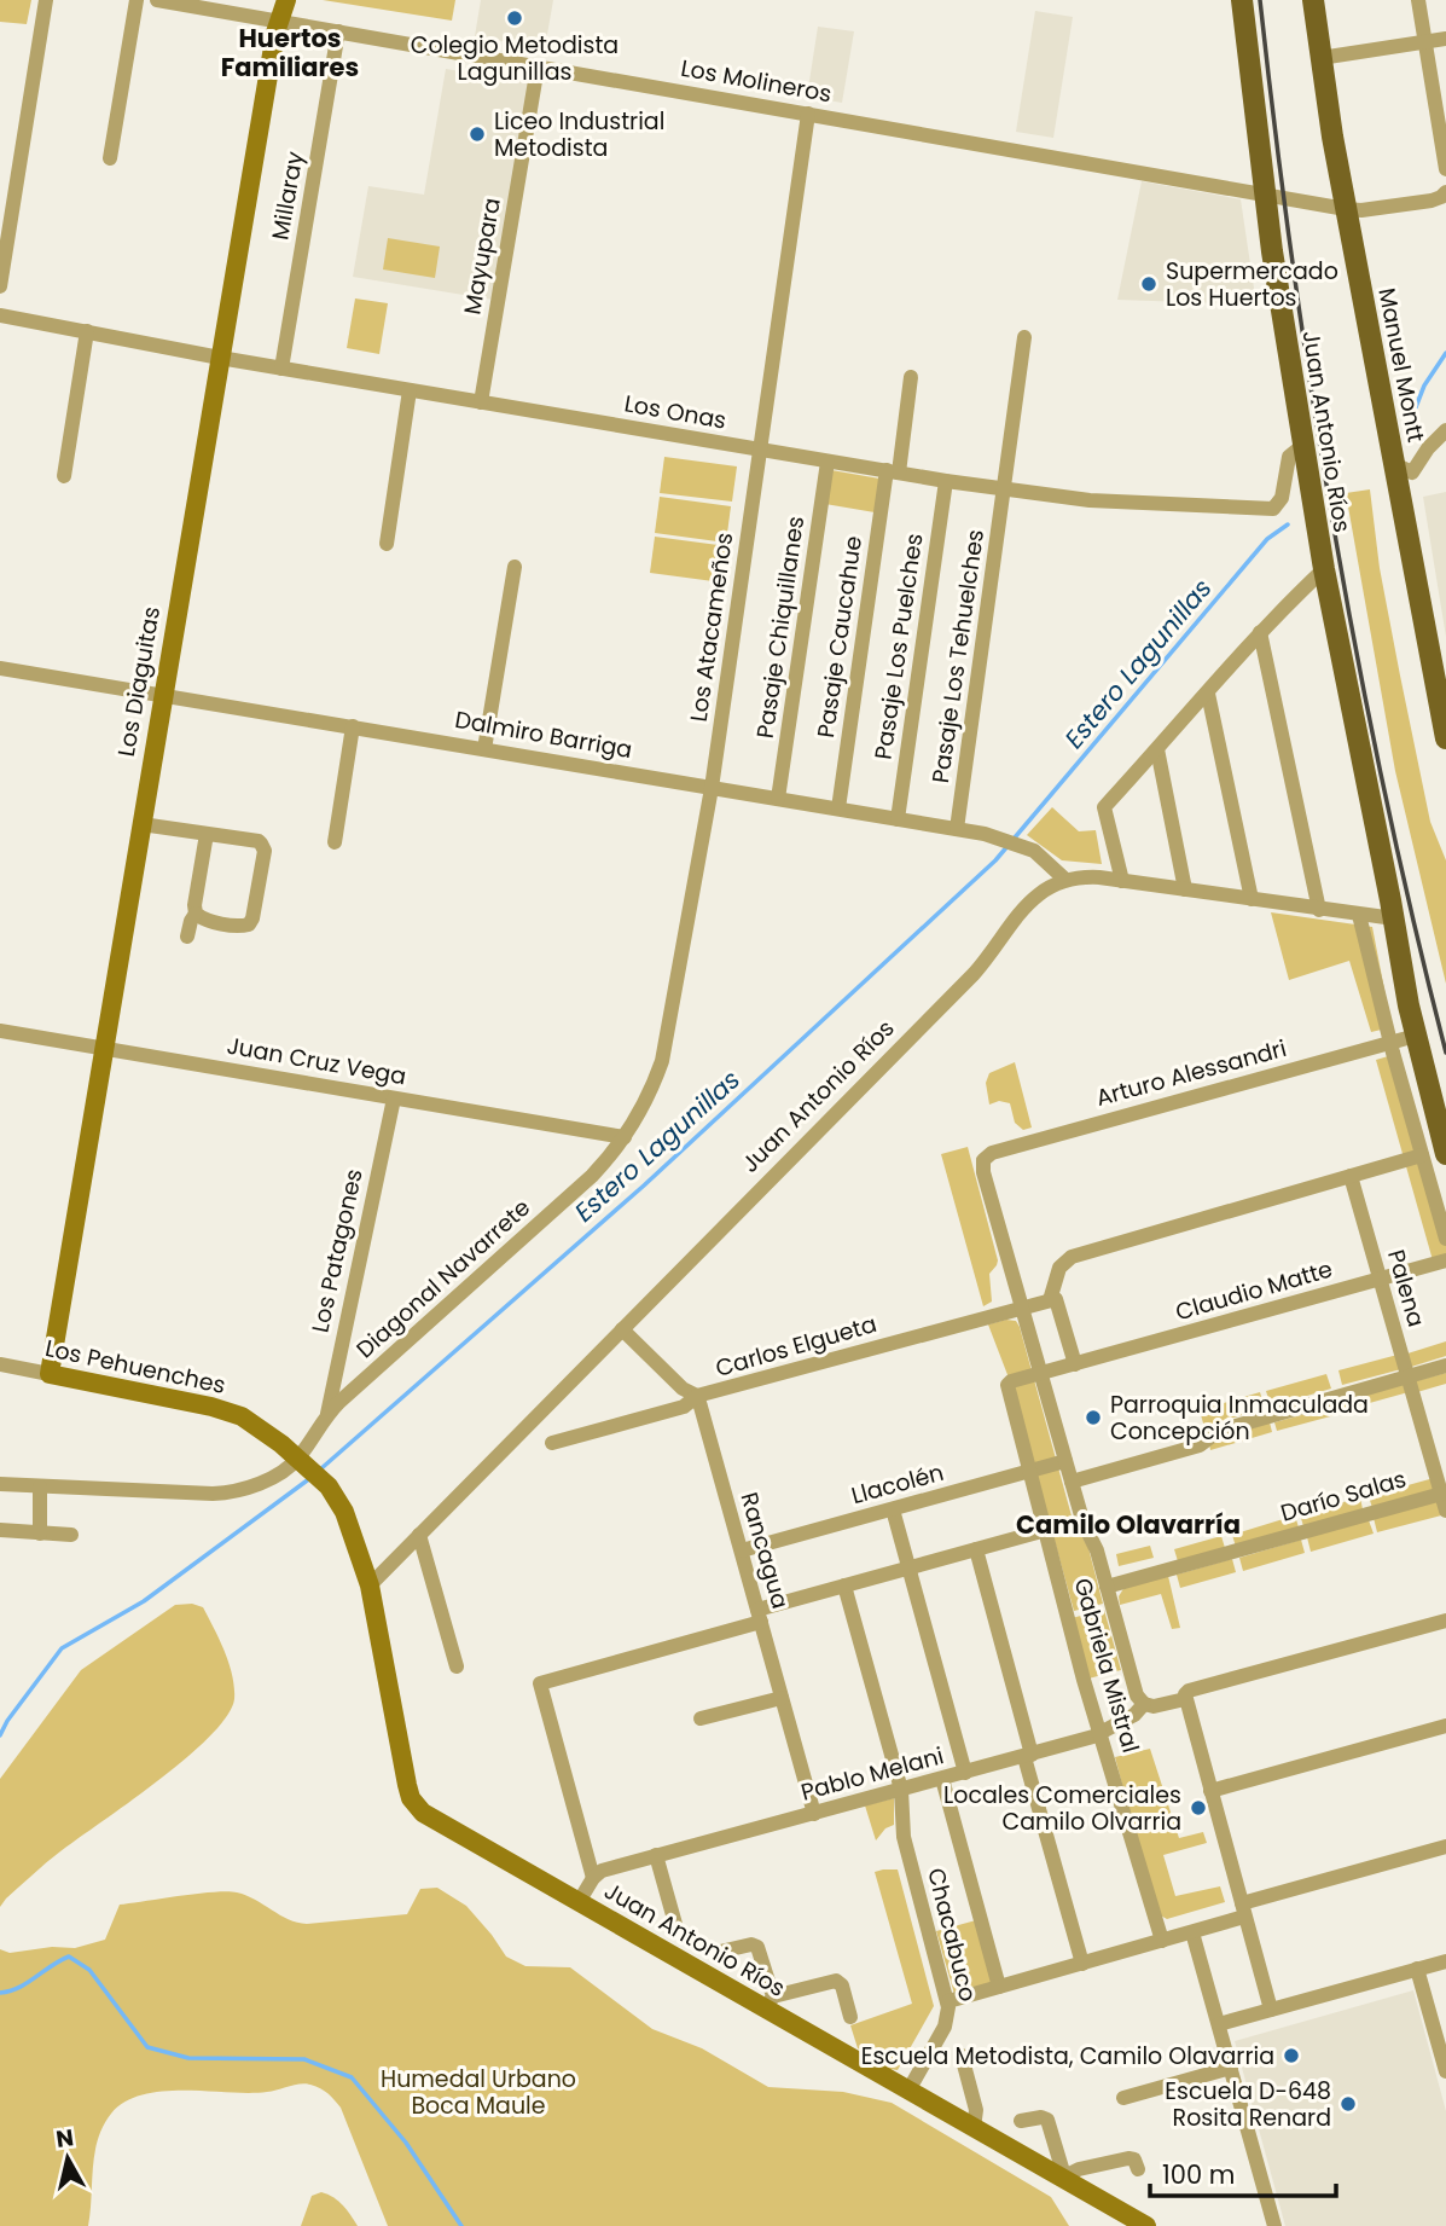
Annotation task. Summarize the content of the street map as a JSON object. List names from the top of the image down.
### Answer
{
  "streets": {
    "main road": ["Manuel Montt", "Juan Antonio Ríos"],
    "street": [
      "Los Molineros",
      "Millaray",
      "Mayupara",
      "Los Onas",
      "Los Atacameños",
      "Pasaje Chiquillanes",
      "Pasaje Caucahue",
      "Pasaje Los Puelches",
      "Pasaje Los Tehuelches",
      "Los Diaguitas",
      "Dalmiro Barriga",
      "Juan Cruz Vega",
      "Arturo Alessandri",
      "Los Patagones",
      "Diagonal Navarrete",
      "Palena",
      "Claudio Matte",
      "Carlos Elgueta",
      "Los Pehuenches",
      "Llacolén",
      "Darío Salas",
      "Rancagua",
      "Gabriela Mistral",
      "Pablo Melani",
      "Chacabuco"
    ]
  },
  "crossings": [
    ["Los Molineros", "Millaray"],
    ["Los Molineros", "Mayupara"],
    ["Los Molineros", "Manuel Montt"],
    ["Los Molineros", "Juan Antonio Ríos"],
    ["Los Molineros", "Los Atacameños"],
    ["Los Molineros", "Los Diaguitas"],
    ["Millaray", "Los Onas"],
    ["Mayupara", "Los Onas"],
    ["Los Onas", "Juan Antonio Ríos"],
    ["Los Onas", "Los Atacameños"],
    ["Los Onas", "Pasaje Chiquillanes"],
    ["Los Onas", "Pasaje Caucahue"],
    ["Los Onas", "Pasaje Los Puelches"],
    ["Los Onas", "Pasaje Los Tehuelches"],
    ["Los Onas", "Los Diaguitas"],
    ["Juan Antonio Ríos", "Dalmiro Barriga"],
    ["Juan Antonio Ríos", "Arturo Alessandri"],
    ["Juan Antonio Ríos", "Diagonal Navarrete"],
    ["Juan Antonio Ríos", "Los Pehuenches"],
    ["Juan Antonio Ríos", "Chacabuco"],
    ["Los Atacameños", "Dalmiro Barriga"],
    ["Los Atacameños", "Juan Cruz Vega"],
    ["Los Atacameños", "Diagonal Navarrete"],
    ["Pasaje Chiquillanes", "Dalmiro Barriga"],
    ["Pasaje Caucahue", "Dalmiro Barriga"],
    ["Pasaje Los Puelches", "Dalmiro Barriga"],
    ["Pasaje Los Tehuelches", "Dalmiro Barriga"],
    ["Los Diaguitas", "Dalmiro Barriga"],
    ["Los Diaguitas", "Juan Cruz Vega"],
    ["Los Diaguitas", "Los Pehuenches"],
    ["Juan Cruz Vega", "Los Patagones"],
    ["Juan Cruz Vega", "Diagonal Navarrete"],
    ["Arturo Alessandri", "Gabriela Mistral"],
    ["Los Patagones", "Diagonal Navarrete"],
    ["Diagonal Navarrete", "Los Pehuenches"],
    ["Palena", "Claudio Matte"],
    ["Palena", "Darío Salas"],
    ["Claudio Matte", "Gabriela Mistral"],
    ["Carlos Elgueta", "Rancagua"],
    ["Carlos Elgueta", "Gabriela Mistral"],
    ["Llacolén", "Rancagua"],
    ["Llacolén", "Gabriela Mistral"],
    ["Darío Salas", "Gabriela Mistral"],
    ["Rancagua", "Pablo Melani"],
    ["Gabriela Mistral", "Pablo Melani"],
    ["Pablo Melani", "Chacabuco"]
  ],
  "districts": ["Huertos Familiares", "Camilo Olavarría"],
  "water": ["Estero Lagunillas"],
  "parks": ["Humedal Urbano Boca Maule"],
  "places": [
    "Colegio Metodista Lagunillas",
    "Liceo Industrial Metodista",
    "Supermercado Los Huertos",
    "Parroquia Inmaculada Concepción",
    "Locales Comerciales Camilo Olvarria",
    "Escuela Metodista, Camilo Olavarria",
    "Escuela D-648 Rosita Renard"
  ],
  "scale_bar": "100 m",
  "north": "top"
}
